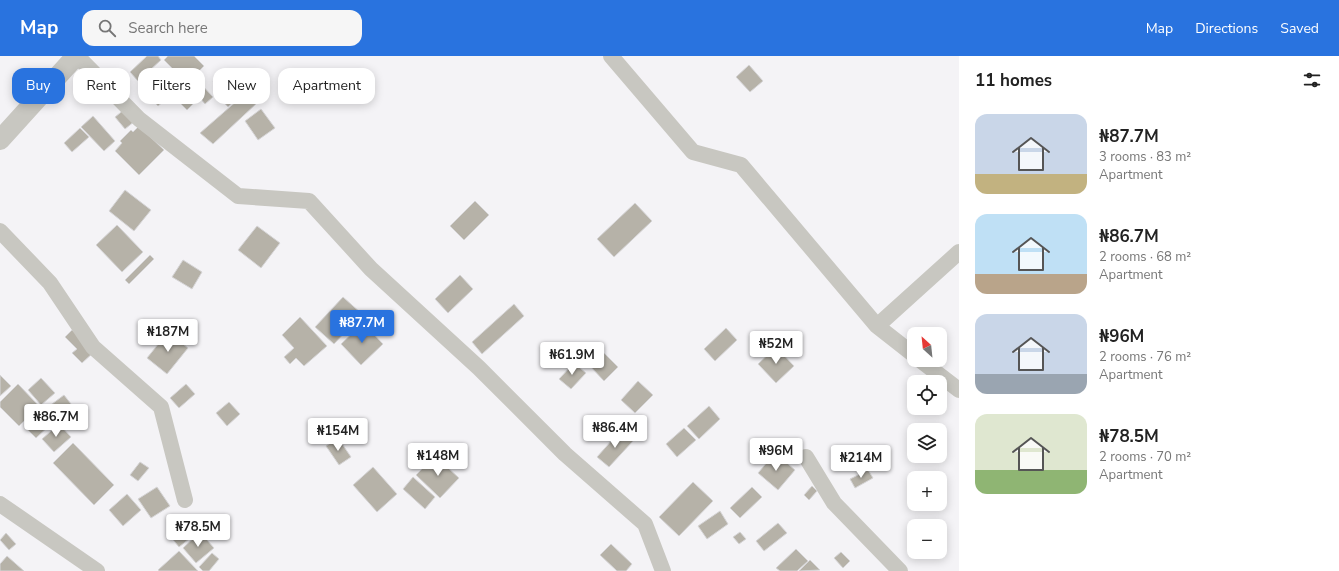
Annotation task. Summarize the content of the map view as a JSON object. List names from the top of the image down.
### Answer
{
  "north": "top left",
  "page": {
    "header": "Map",
    "search": "Search here",
    "nav": ["Map", "Directions", "Saved"],
    "heading": "11 homes",
    "chip": [
      "Buy",
      "Rent",
      "Filters",
      "New",
      "Apartment"
    ],
    "list": [
      {
        "name": "₦87.7M",
        "note": "3 rooms · 83 m² · Apartment"
      },
      {
        "name": "₦86.7M",
        "note": "2 rooms · 68 m² · Apartment"
      },
      {
        "name": "₦96M",
        "note": "2 rooms · 76 m² · Apartment"
      },
      {
        "name": "₦78.5M",
        "note": "2 rooms · 70 m² · Apartment"
      }
    ],
    "price": [
      "₦87.7M",
      "₦187M",
      "₦52M",
      "₦61.9M",
      "₦86.7M",
      "₦86.4M",
      "₦154M",
      "₦96M",
      "₦148M",
      "₦214M",
      "₦78.5M"
    ],
    "map_buttons": ["+", "−"]
  }
}
